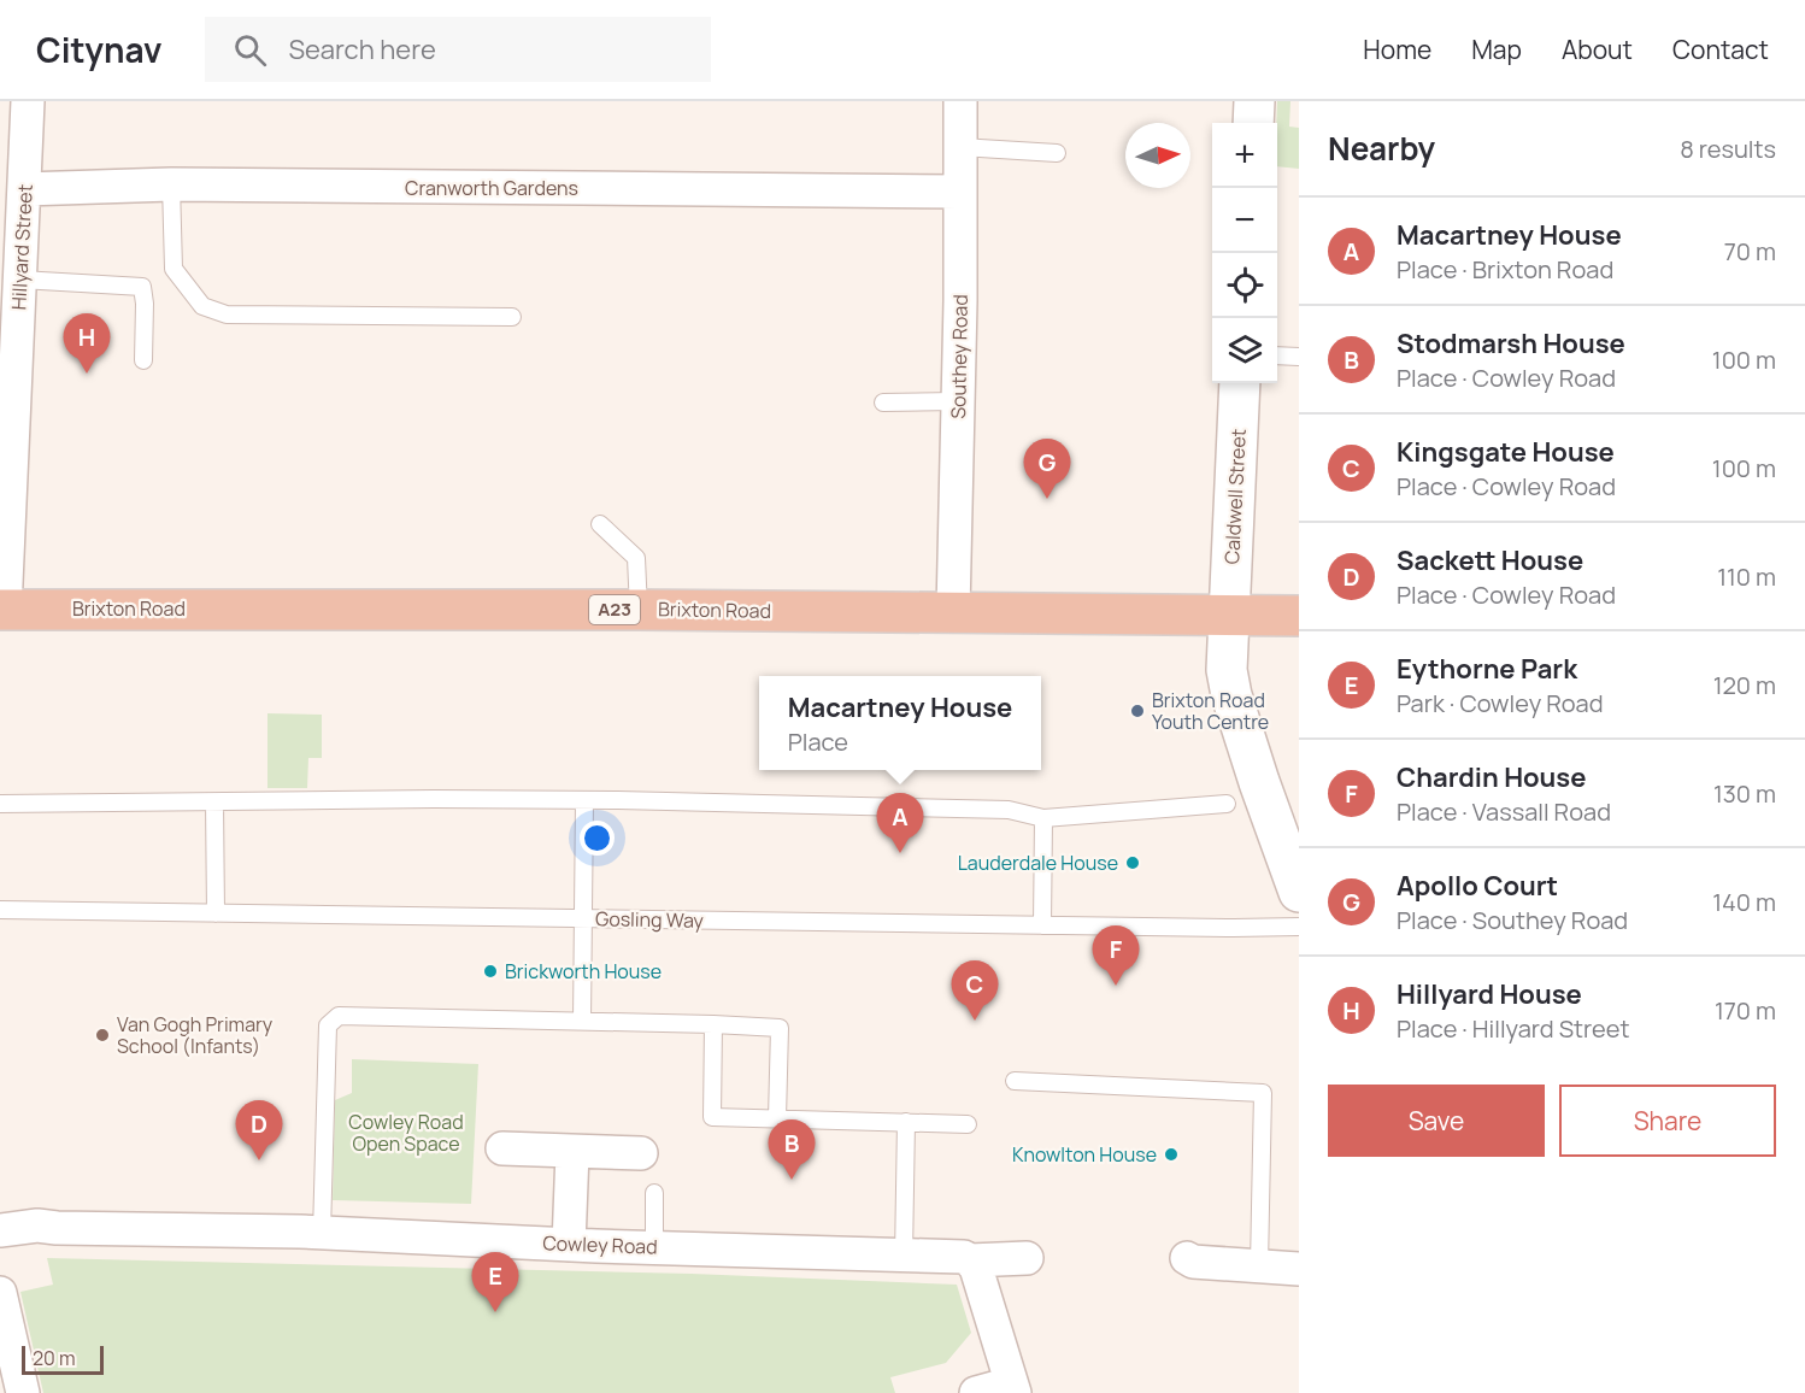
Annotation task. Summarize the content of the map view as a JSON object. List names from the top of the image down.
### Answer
{
  "streets": {
    "highway": ["Brixton Road", "A23"],
    "street": [
      "Cranworth Gardens",
      "Hillyard Street",
      "Southey Road",
      "Caldwell Street",
      "Cowley Road"
    ],
    "lane": ["Gosling Way"]
  },
  "crossings": [
    ["Cranworth Gardens", "Hillyard Street"],
    ["Cranworth Gardens", "Southey Road"],
    ["Hillyard Street", "Brixton Road"],
    ["Southey Road", "Brixton Road"],
    ["Caldwell Street", "Brixton Road"]
  ],
  "parks": ["Cowley Road Open Space"],
  "places": [
    "Brixton Road Youth Centre",
    "Lauderdale House",
    "Brickworth House",
    "Van Gogh Primary School (Infants)",
    "Knowlton House"
  ],
  "scale_bar": "20 m",
  "north": "right",
  "page": {
    "header": "Citynav",
    "search": "Search here",
    "nav": [
      "Home",
      "Map",
      "About",
      "Contact"
    ],
    "heading": ["Nearby", "8 results"],
    "map_buttons": ["+", "−"],
    "list": [
      {
        "mark": "A",
        "name": "Macartney House",
        "note": "Place · Brixton Road",
        "value": "70 m"
      },
      {
        "mark": "B",
        "name": "Stodmarsh House",
        "note": "Place · Cowley Road",
        "value": "100 m"
      },
      {
        "mark": "C",
        "name": "Kingsgate House",
        "note": "Place · Cowley Road",
        "value": "100 m"
      },
      {
        "mark": "D",
        "name": "Sackett House",
        "note": "Place · Cowley Road",
        "value": "110 m"
      },
      {
        "mark": "E",
        "name": "Eythorne Park",
        "note": "Park · Cowley Road",
        "value": "120 m"
      },
      {
        "mark": "F",
        "name": "Chardin House",
        "note": "Place · Vassall Road",
        "value": "130 m"
      },
      {
        "mark": "G",
        "name": "Apollo Court",
        "note": "Place · Southey Road",
        "value": "140 m"
      },
      {
        "mark": "H",
        "name": "Hillyard House",
        "note": "Place · Hillyard Street",
        "value": "170 m"
      }
    ],
    "pins": [
      "H",
      "G",
      "A",
      "F",
      "C",
      "D",
      "B",
      "E"
    ],
    "popup": ["Macartney House", "Place"],
    "buttons": ["Save", "Share"],
    "scale": "20 m"
  }
}
